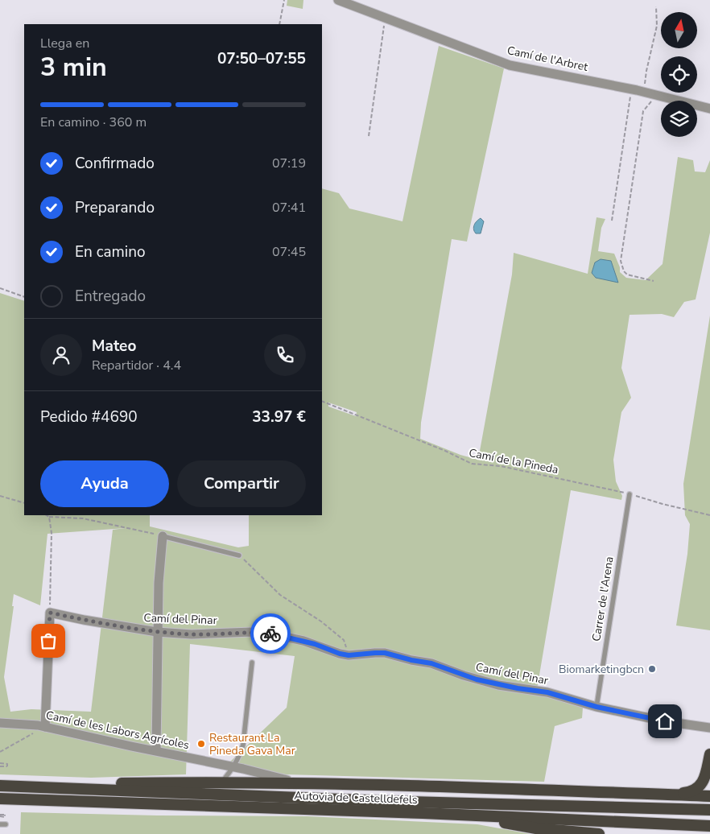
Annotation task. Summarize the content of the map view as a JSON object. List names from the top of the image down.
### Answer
{
  "streets": {
    "highway": ["Autovia de Castelldefels"],
    "street": ["Camí de l'Arbret", "Camí del Pinar", "Camí de les Labors Agrícoles"],
    "lane": ["Carrer de l'Arena"],
    "path": ["Camí de la Pineda"]
  },
  "crossings": [
    ["Camí de la Pineda", "Carrer de l'Arena"],
    ["Carrer de l'Arena", "Camí del Pinar"]
  ],
  "places": ["Biomarketingbcn", "Restaurant La Pineda Gava Mar"],
  "north": "top",
  "page": {
    "heading": ["3 min", "Llega en", "07:50–07:55"],
    "panel": [
      "Mateo",
      "Repartidor · 4.4",
      "Pedido #4690",
      "33.97 €"
    ],
    "bar": "En camino · 360 m",
    "list": [
      ["Confirmado", "07:19"],
      ["Preparando", "07:41"],
      ["En camino", "07:45"],
      "Entregado"
    ],
    "buttons": ["Ayuda", "Compartir"]
  }
}
